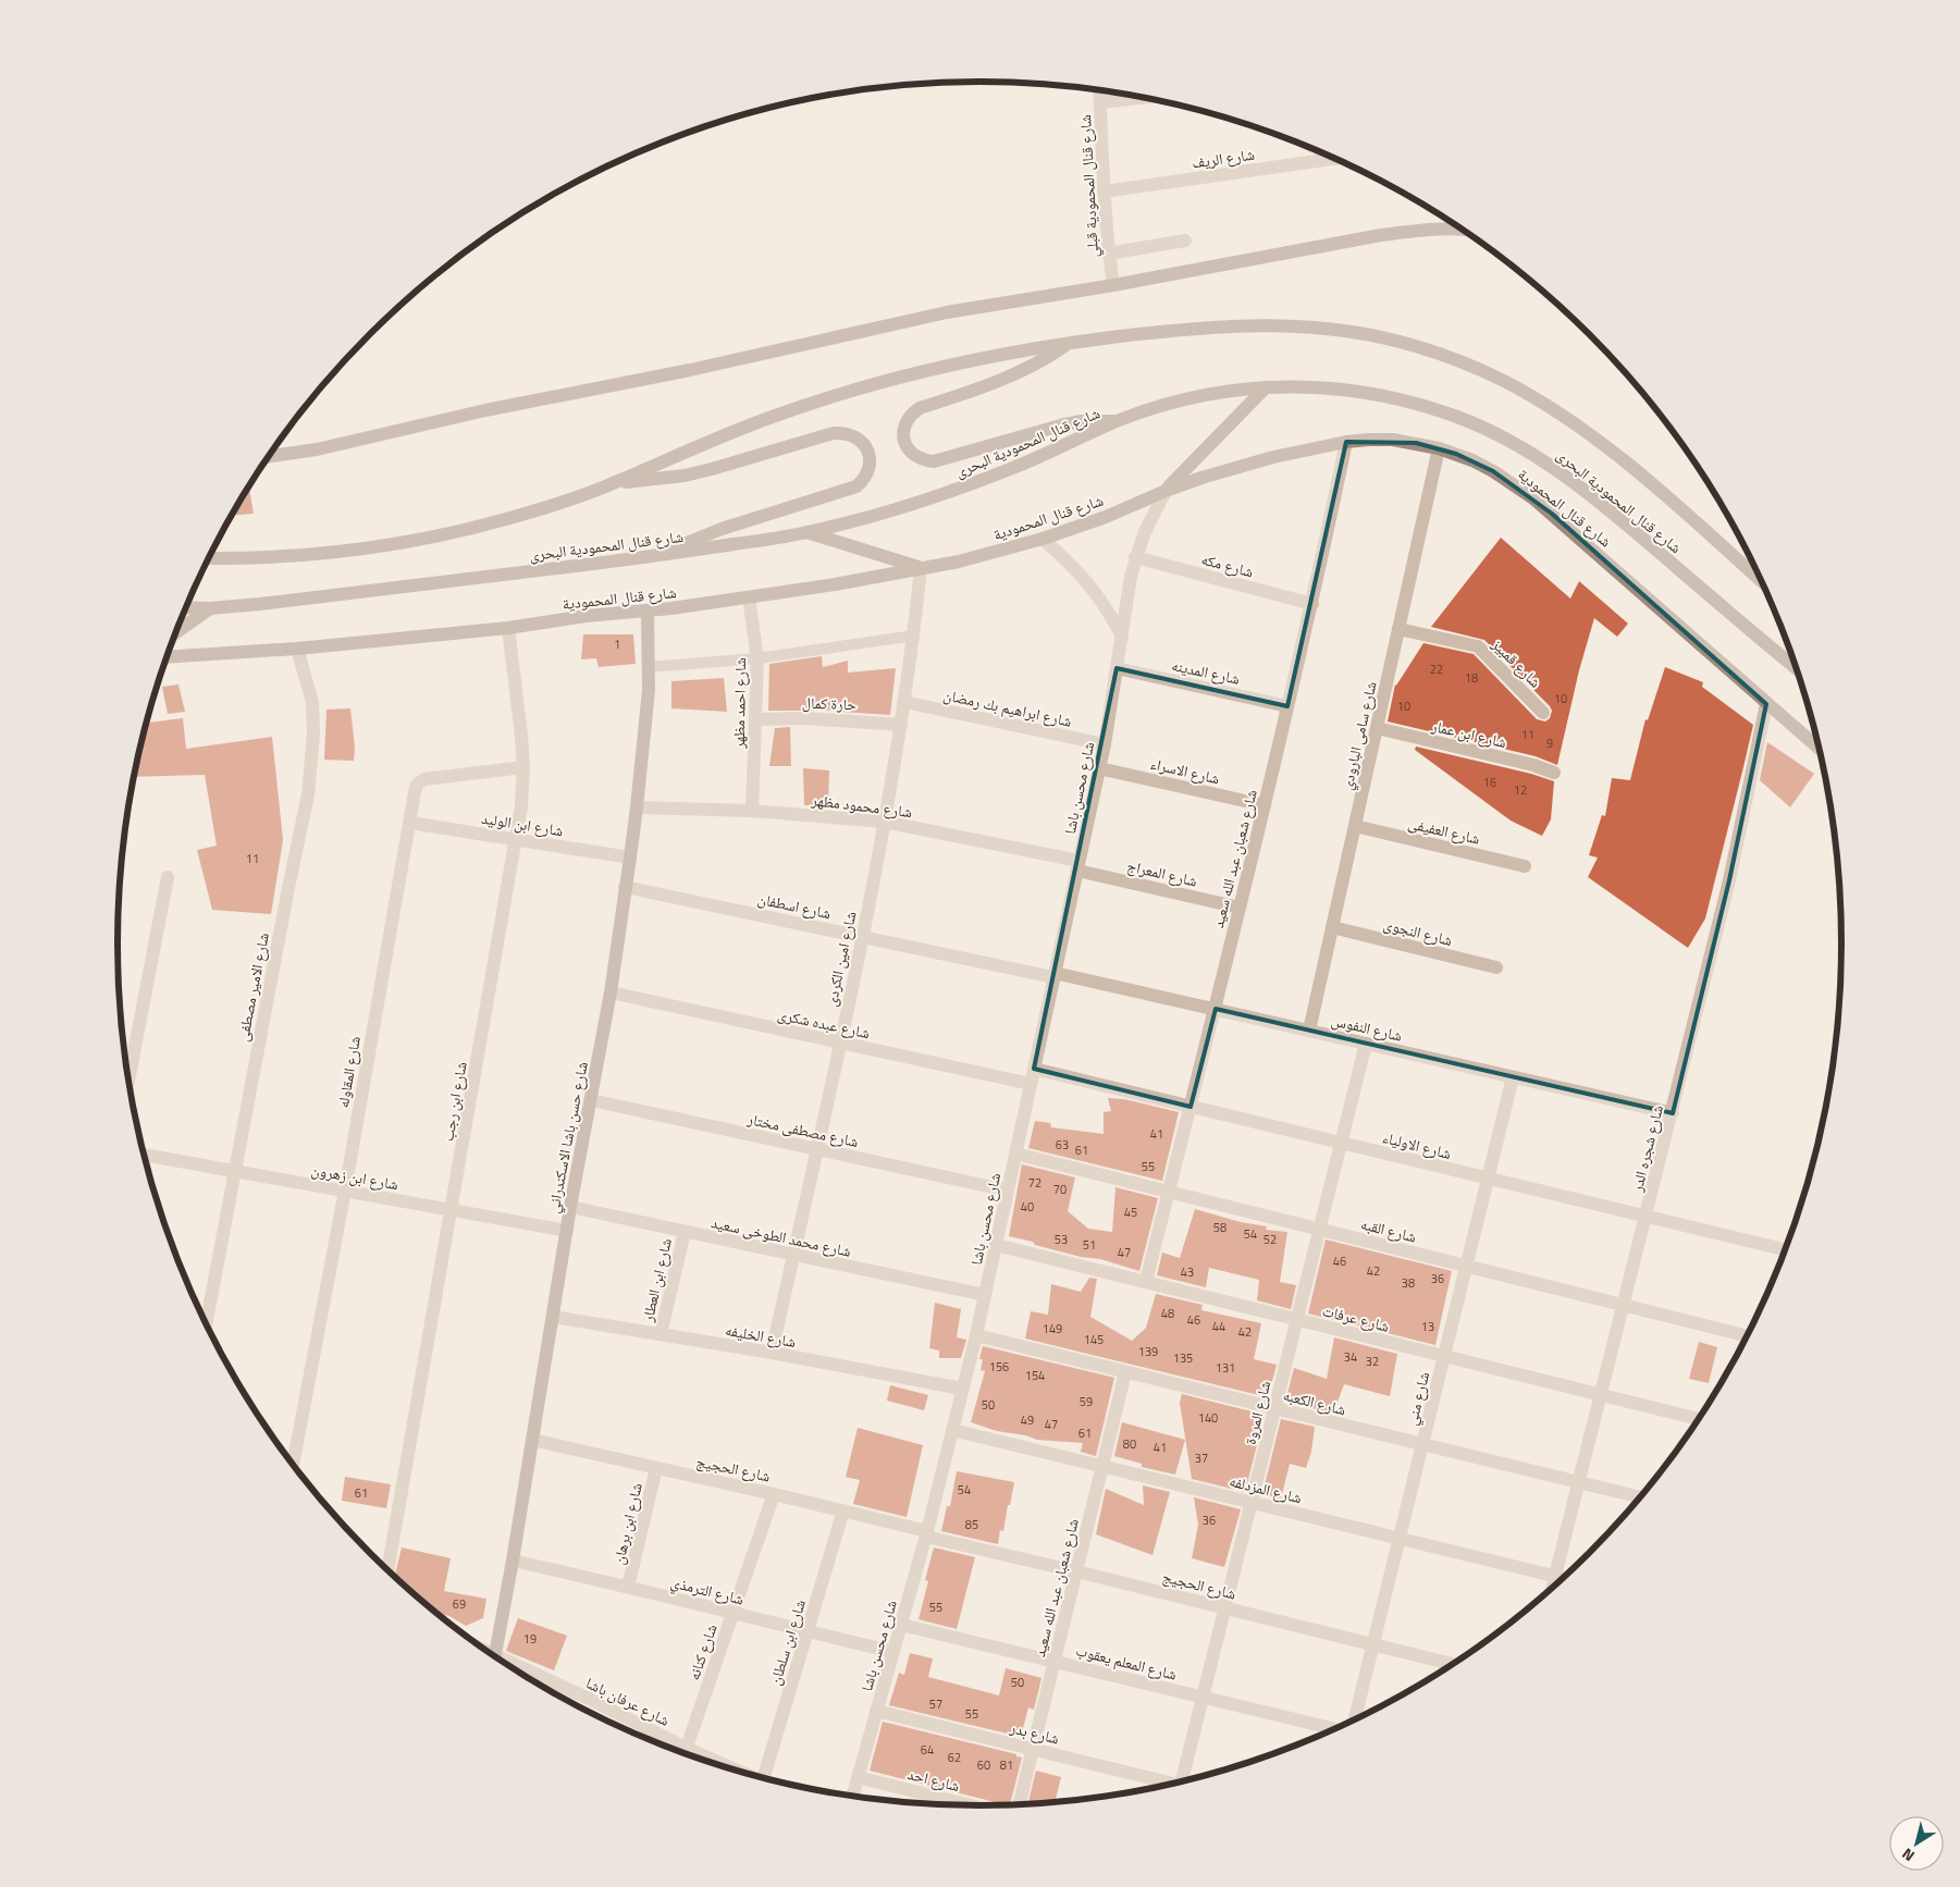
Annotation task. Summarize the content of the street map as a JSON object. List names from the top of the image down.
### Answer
{
  "streets": {
    "main road": ["شارع قنال المحمودية البحرى", "شارع قنال المحمودية", "شارع حسن باشا الاسكندراني"],
    "street": [
      "شارع الريف",
      "شارع قنال المحمودية قبلي",
      "شارع مكه",
      "شارع قمبيز",
      "شارع المدينه",
      "شارع احمد مظهر",
      "حارة كمال",
      "شارع ابراهيم بك رمضان",
      "شارع ابن عمار",
      "شارع سامى البارودي",
      "شارع الاسراء",
      "شارع محسن باشا",
      "شارع محمود مظهر",
      "شارع ابن الوليد",
      "شارع العفيفى",
      "شارع شعبان عبد الله سعيد",
      "شارع المعراج",
      "شارع اسطفان",
      "شارع النجوى",
      "شارع امين الكردى",
      "شارع الامير مصطفى",
      "شارع عبده شكرى",
      "شارع النفوس",
      "شارع المقاوله",
      "شارع ابن رجب",
      "شارع مصطفى مختار",
      "شارع الاولياء",
      "شارع شجره الدر",
      "شارع ابن زهرون",
      "شارع القبه",
      "شارع محمد الطوخى سعيد",
      "شارع ابن العطار",
      "شارع عرفات",
      "شارع الخليفه",
      "شارع مني",
      "شارع الكعبه",
      "شارع المروة",
      "شارع الحجيج",
      "شارع المزدلفه",
      "شارع ابن برهان",
      "شارع الترمذي",
      "شارع ابن سلطان",
      "شارع كنانه",
      "شارع المعلم يعقوب",
      "شارع عرفان باشا",
      "شارع بدر",
      "شارع احد"
    ]
  },
  "crossings": [
    ["شارع الريف", "شارع قنال المحمودية قبلي"],
    ["شارع قنال المحمودية", "شارع احمد مظهر"],
    ["شارع قنال المحمودية", "شارع سامى البارودي"],
    ["شارع قنال المحمودية", "شارع محسن باشا"],
    ["شارع قنال المحمودية", "شارع شعبان عبد الله سعيد"],
    ["شارع قنال المحمودية", "شارع امين الكردى"],
    ["شارع قنال المحمودية", "شارع الامير مصطفى"],
    ["شارع قنال المحمودية", "شارع ابن رجب"],
    ["شارع قنال المحمودية", "شارع حسن باشا الاسكندراني"],
    ["شارع قنال المحمودية", "شارع شجره الدر"],
    ["شارع مكه", "شارع محسن باشا"],
    ["شارع مكه", "شارع شعبان عبد الله سعيد"],
    ["شارع قمبيز", "شارع سامى البارودي"],
    ["شارع المدينه", "شارع محسن باشا"],
    ["شارع المدينه", "شارع شعبان عبد الله سعيد"],
    ["شارع احمد مظهر", "حارة كمال"],
    ["شارع احمد مظهر", "شارع محمود مظهر"],
    ["حارة كمال", "شارع امين الكردى"],
    ["شارع ابراهيم بك رمضان", "شارع محسن باشا"],
    ["شارع ابراهيم بك رمضان", "شارع امين الكردى"],
    ["شارع ابن عمار", "شارع سامى البارودي"],
    ["شارع سامى البارودي", "شارع العفيفى"],
    ["شارع سامى البارودي", "شارع النجوى"],
    ["شارع سامى البارودي", "شارع النفوس"],
    ["شارع الاسراء", "شارع محسن باشا"],
    ["شارع الاسراء", "شارع شعبان عبد الله سعيد"],
    ["شارع محسن باشا", "شارع محمود مظهر"],
    ["شارع محسن باشا", "شارع المعراج"],
    ["شارع محسن باشا", "شارع اسطفان"],
    ["شارع محسن باشا", "شارع عبده شكرى"],
    ["شارع محسن باشا", "شارع النفوس"],
    ["شارع محسن باشا", "شارع مصطفى مختار"],
    ["شارع محسن باشا", "شارع الاولياء"],
    ["شارع محسن باشا", "شارع القبه"],
    ["شارع محسن باشا", "شارع محمد الطوخى سعيد"],
    ["شارع محسن باشا", "شارع عرفات"],
    ["شارع محسن باشا", "شارع الخليفه"],
    ["شارع محسن باشا", "شارع الكعبه"],
    ["شارع محسن باشا", "شارع الحجيج"],
    ["شارع محسن باشا", "شارع المزدلفه"],
    ["شارع محسن باشا", "شارع الترمذي"],
    ["شارع محسن باشا", "شارع المعلم يعقوب"],
    ["شارع محسن باشا", "شارع بدر"],
    ["شارع محسن باشا", "شارع احد"],
    ["شارع محمود مظهر", "شارع المعراج"],
    ["شارع محمود مظهر", "شارع امين الكردى"],
    ["شارع محمود مظهر", "شارع حسن باشا الاسكندراني"],
    ["شارع ابن الوليد", "شارع المقاوله"],
    ["شارع ابن الوليد", "شارع ابن رجب"],
    ["شارع ابن الوليد", "شارع حسن باشا الاسكندراني"],
    ["شارع شعبان عبد الله سعيد", "شارع المعراج"],
    ["شارع شعبان عبد الله سعيد", "شارع النفوس"],
    ["شارع شعبان عبد الله سعيد", "شارع الاولياء"],
    ["شارع شعبان عبد الله سعيد", "شارع القبه"],
    ["شارع شعبان عبد الله سعيد", "شارع عرفات"],
    ["شارع شعبان عبد الله سعيد", "شارع الكعبه"],
    ["شارع شعبان عبد الله سعيد", "شارع الحجيج"],
    ["شارع شعبان عبد الله سعيد", "شارع المزدلفه"],
    ["شارع شعبان عبد الله سعيد", "شارع المعلم يعقوب"],
    ["شارع شعبان عبد الله سعيد", "شارع بدر"],
    ["شارع اسطفان", "شارع امين الكردى"],
    ["شارع اسطفان", "شارع النفوس"],
    ["شارع اسطفان", "شارع حسن باشا الاسكندراني"],
    ["شارع امين الكردى", "شارع عبده شكرى"],
    ["شارع امين الكردى", "شارع مصطفى مختار"],
    ["شارع امين الكردى", "شارع محمد الطوخى سعيد"],
    ["شارع امين الكردى", "شارع الخليفه"],
    ["شارع الامير مصطفى", "شارع ابن زهرون"],
    ["شارع عبده شكرى", "شارع حسن باشا الاسكندراني"],
    ["شارع النفوس", "شارع شجره الدر"],
    ["شارع النفوس", "شارع مني"],
    ["شارع النفوس", "شارع المروة"],
    ["شارع المقاوله", "شارع ابن رجب"],
    ["شارع المقاوله", "شارع ابن زهرون"],
    ["شارع ابن رجب", "شارع ابن زهرون"],
    ["شارع مصطفى مختار", "شارع حسن باشا الاسكندراني"],
    ["شارع حسن باشا الاسكندراني", "شارع ابن زهرون"],
    ["شارع حسن باشا الاسكندراني", "شارع محمد الطوخى سعيد"],
    ["شارع حسن باشا الاسكندراني", "شارع الخليفه"],
    ["شارع حسن باشا الاسكندراني", "شارع الحجيج"],
    ["شارع حسن باشا الاسكندراني", "شارع الترمذي"],
    ["شارع الاولياء", "شارع شجره الدر"],
    ["شارع الاولياء", "شارع مني"],
    ["شارع الاولياء", "شارع المروة"],
    ["شارع شجره الدر", "شارع القبه"],
    ["شارع شجره الدر", "شارع عرفات"],
    ["شارع شجره الدر", "شارع الكعبه"],
    ["شارع شجره الدر", "شارع المزدلفه"],
    ["شارع القبه", "شارع مني"],
    ["شارع القبه", "شارع المروة"],
    ["شارع محمد الطوخى سعيد", "شارع ابن العطار"],
    ["شارع ابن العطار", "شارع الخليفه"],
    ["شارع عرفات", "شارع مني"],
    ["شارع عرفات", "شارع المروة"],
    ["شارع مني", "شارع الكعبه"],
    ["شارع مني", "شارع الحجيج"],
    ["شارع مني", "شارع المزدلفه"],
    ["شارع الكعبه", "شارع المروة"],
    ["شارع المروة", "شارع الحجيج"],
    ["شارع المروة", "شارع المزدلفه"],
    ["شارع المروة", "شارع المعلم يعقوب"],
    ["شارع الحجيج", "شارع ابن برهان"],
    ["شارع الحجيج", "شارع ابن سلطان"],
    ["شارع الحجيج", "شارع كنانه"],
    ["شارع ابن برهان", "شارع الترمذي"],
    ["شارع الترمذي", "شارع ابن سلطان"],
    ["شارع الترمذي", "شارع كنانه"]
  ],
  "house_numbers": [
    "1",
    "22",
    "18",
    "10",
    "10",
    "11",
    "9",
    "16",
    "12",
    "11",
    "41",
    "63",
    "61",
    "55",
    "72",
    "70",
    "40",
    "45",
    "58",
    "54",
    "53",
    "52",
    "51",
    "47",
    "46",
    "42",
    "43",
    "36",
    "38",
    "48",
    "46",
    "44",
    "13",
    "149",
    "42",
    "145",
    "139",
    "34",
    "135",
    "32",
    "156",
    "131",
    "154",
    "59",
    "50",
    "140",
    "49",
    "47",
    "61",
    "80",
    "41",
    "37",
    "54",
    "61",
    "36",
    "85",
    "69",
    "55",
    "19",
    "50",
    "57",
    "55",
    "64",
    "62",
    "60",
    "81"
  ],
  "north": "bottom left"
}
